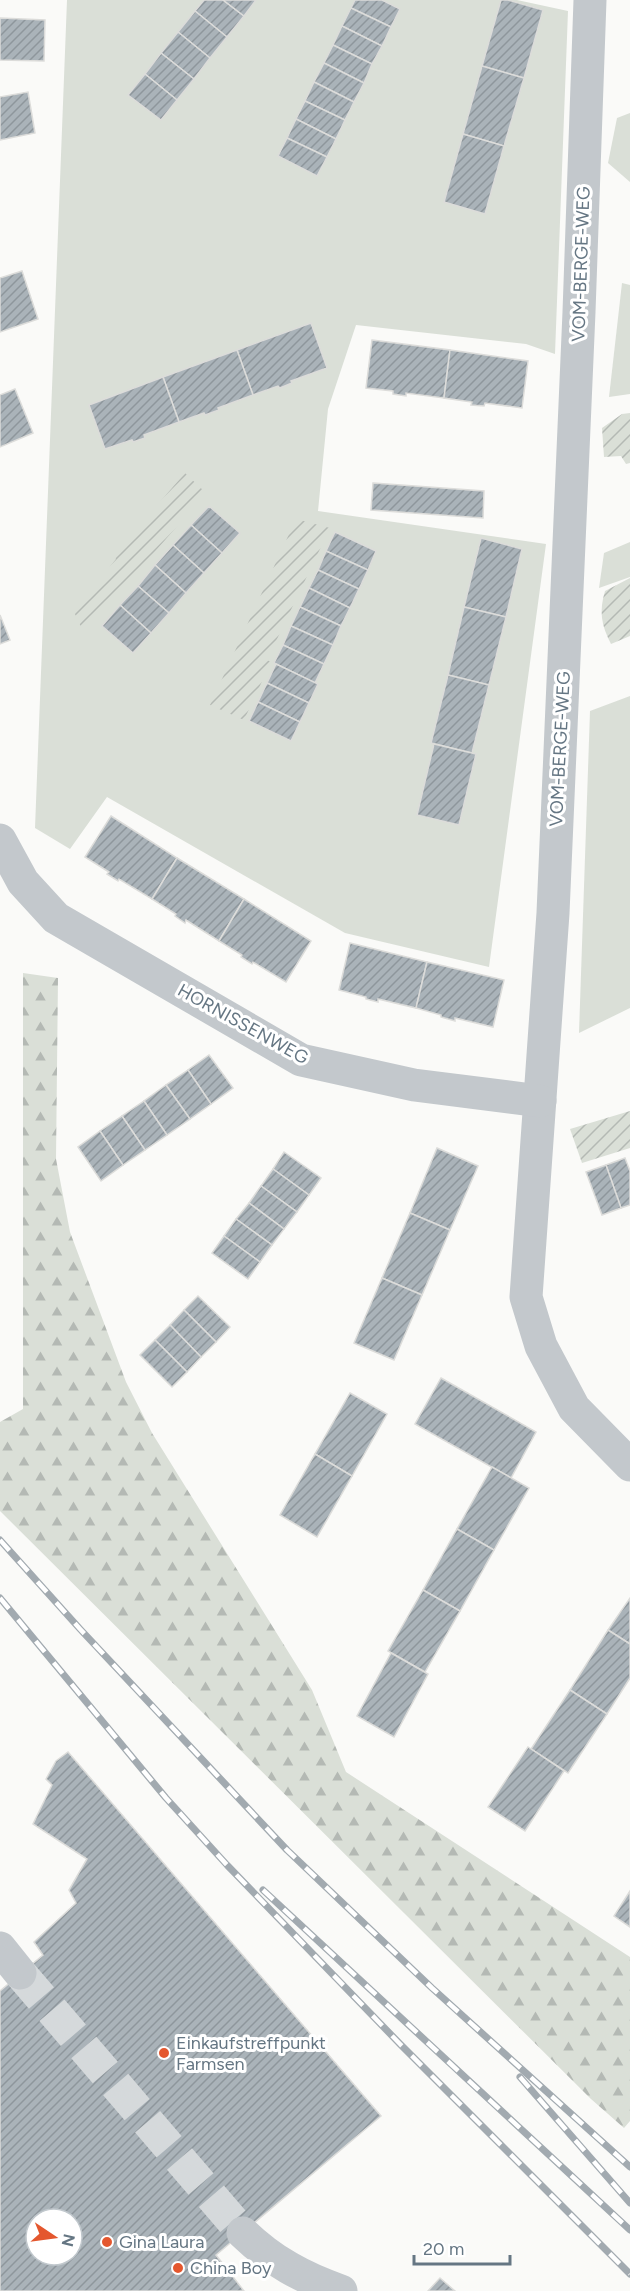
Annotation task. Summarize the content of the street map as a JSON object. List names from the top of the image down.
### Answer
{
  "streets": {
    "street": ["VOM-BERGE-WEG", "HORNISSENWEG"]
  },
  "crossings": [
    ["VOM-BERGE-WEG", "HORNISSENWEG"]
  ],
  "places": ["Einkaufstreffpunkt Farmsen", "Gina Laura", "China Boy"],
  "scale_bar": "20 m",
  "north": "right"
}
